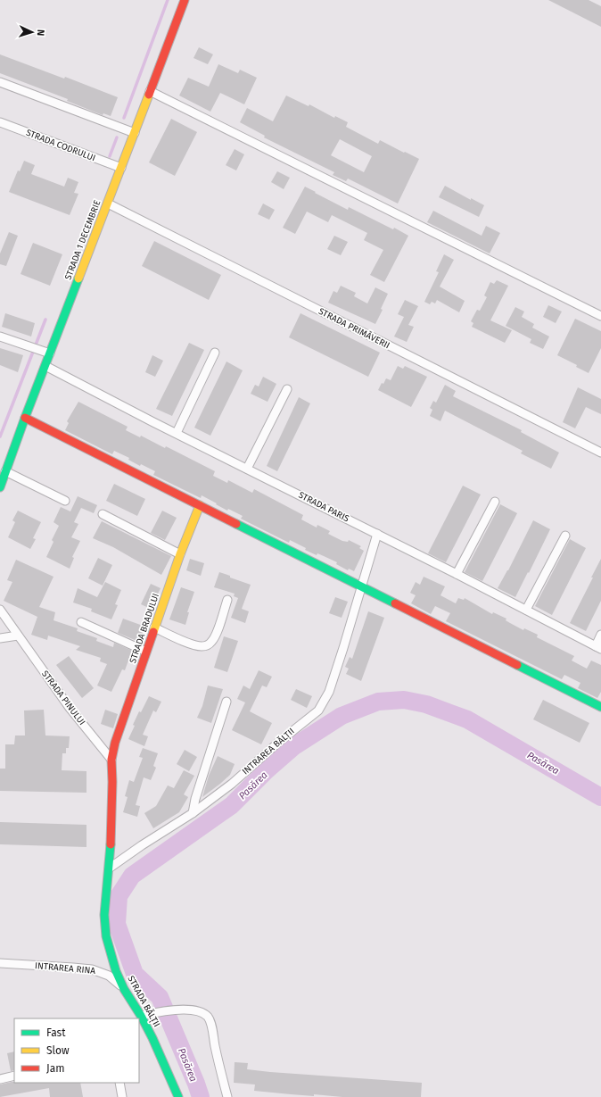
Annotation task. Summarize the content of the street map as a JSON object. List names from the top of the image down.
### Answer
{
  "streets": {
    "street": [
      "STRADA CODRULUI",
      "STRADA 1 DECEMBRIE",
      "STRADA PRIMĂVERII",
      "STRADA PARIS",
      "STRADA BRADULUI",
      "STRADA PINULUI",
      "INTRAREA BĂLȚII",
      "INTRAREA RINA",
      "STRADA BĂLȚII"
    ]
  },
  "crossings": [
    ["STRADA CODRULUI", "STRADA 1 DECEMBRIE"],
    ["STRADA 1 DECEMBRIE", "STRADA PRIMĂVERII"],
    ["STRADA 1 DECEMBRIE", "STRADA PARIS"],
    ["STRADA PARIS", "INTRAREA BĂLȚII"],
    ["STRADA BRADULUI", "STRADA PINULUI"],
    ["STRADA BRADULUI", "INTRAREA BĂLȚII"],
    ["STRADA BRADULUI", "STRADA BĂLȚII"],
    ["INTRAREA BĂLȚII", "STRADA BĂLȚII"],
    ["INTRAREA RINA", "STRADA BĂLȚII"]
  ],
  "water": ["Pasărea"],
  "legend": ["Fast", "Slow", "Jam"],
  "north": "right"
}
